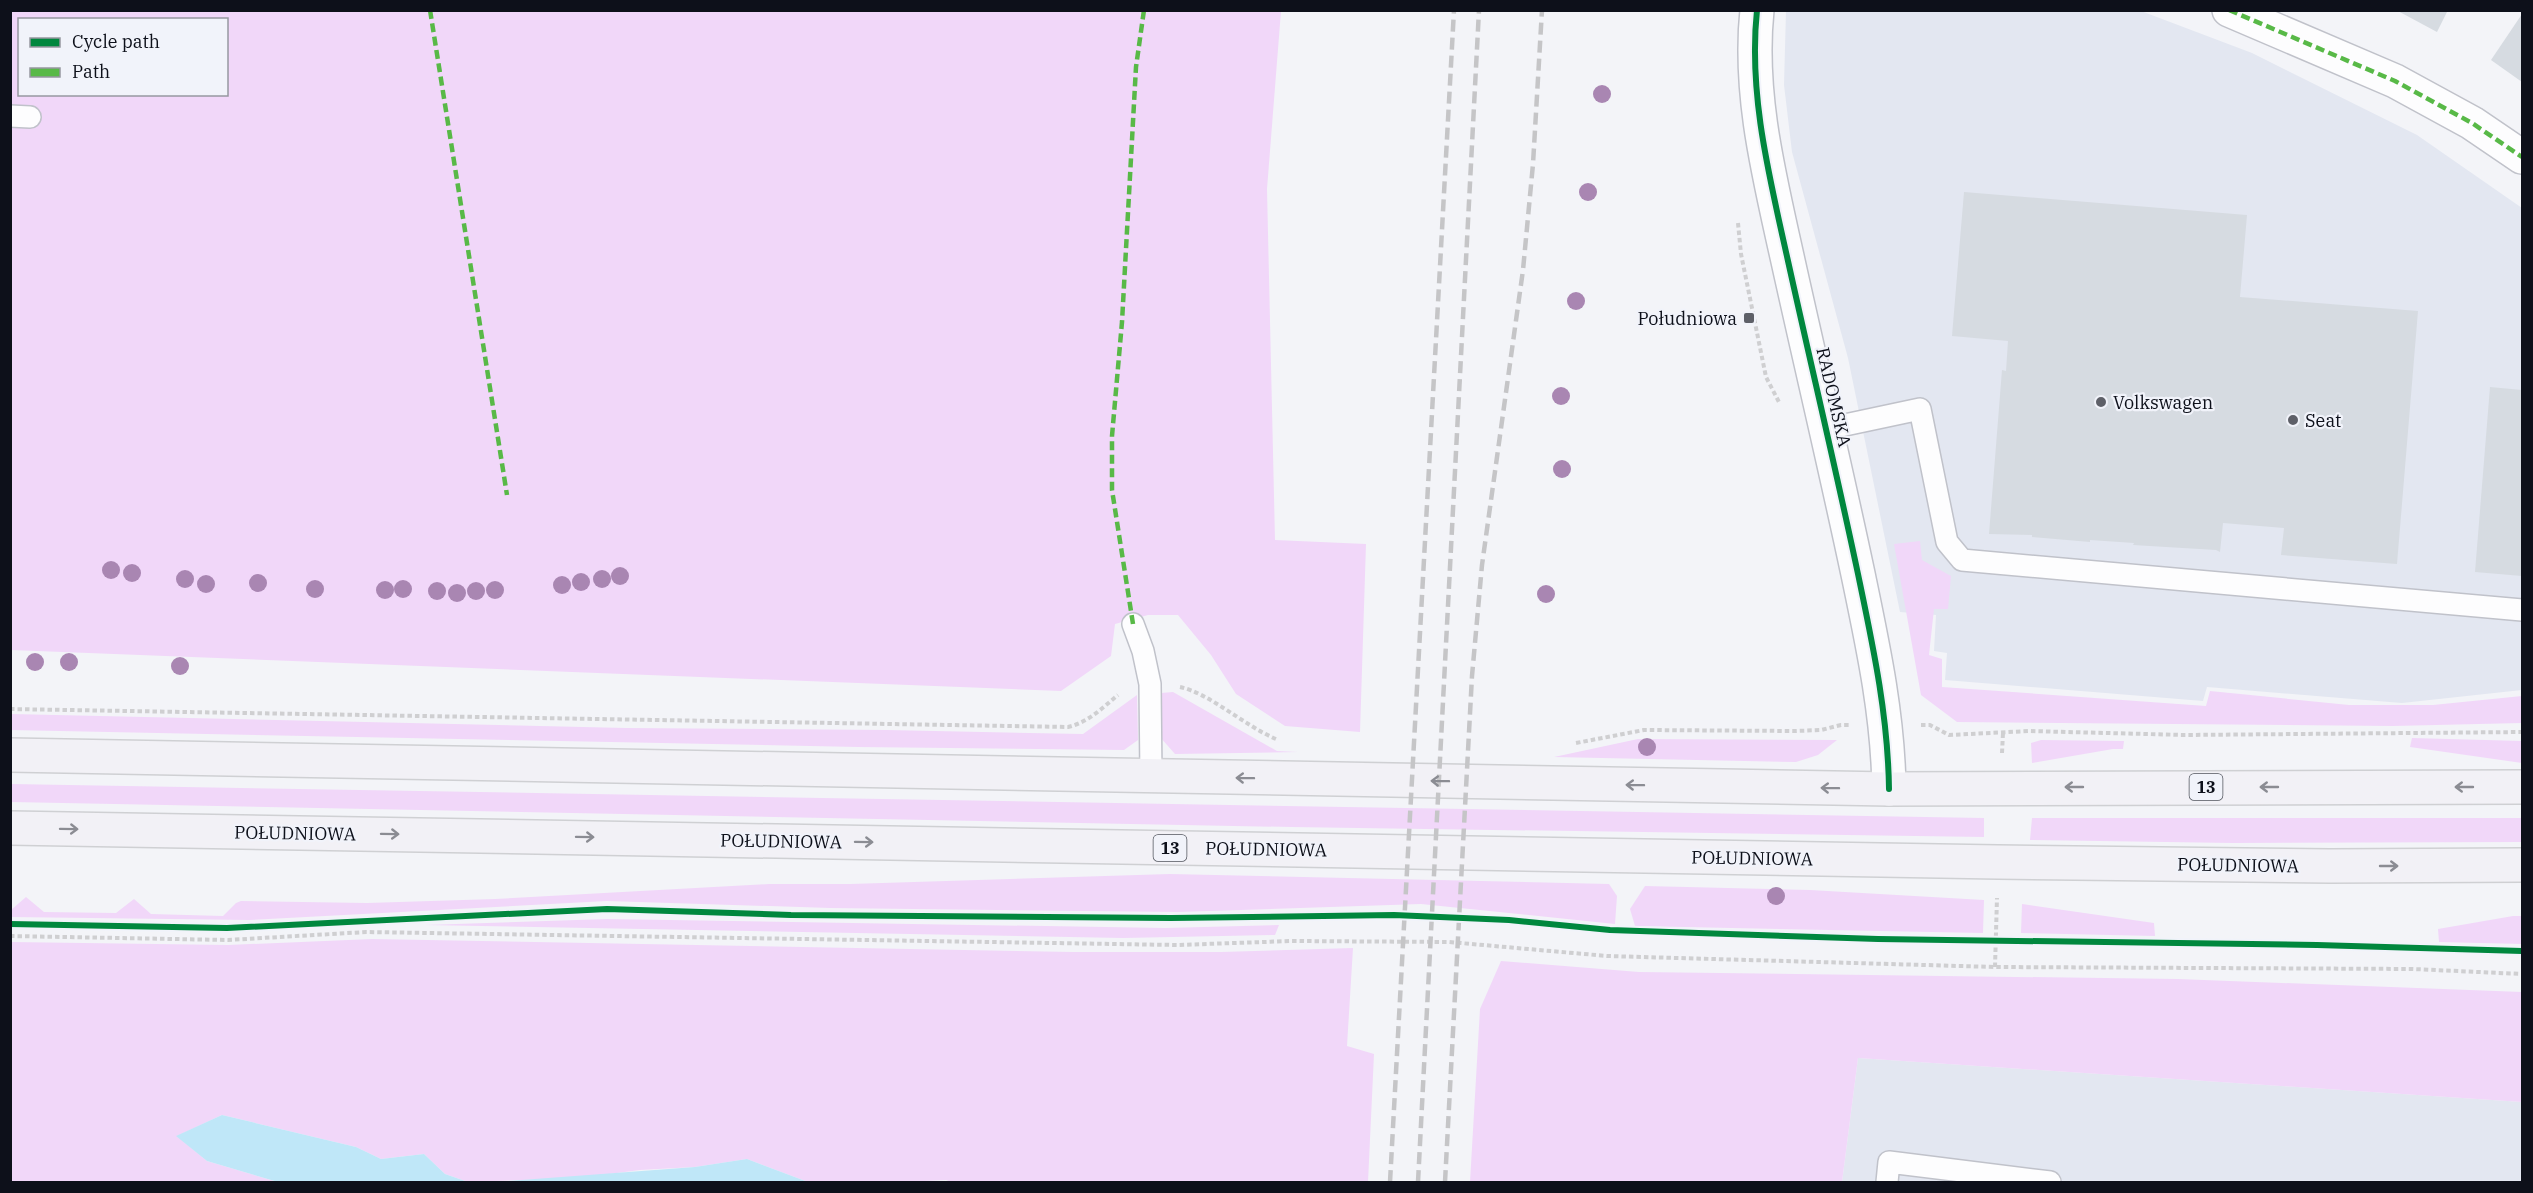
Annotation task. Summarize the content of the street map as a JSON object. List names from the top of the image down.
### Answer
{
  "streets": {
    "main road": ["13", "POŁUDNIOWA"],
    "street": ["RADOMSKA"]
  },
  "crossings": [
    ["RADOMSKA", "13"]
  ],
  "places": {
    "transit": ["Południowa"],
    "other": ["Volkswagen", "Seat"]
  },
  "legend": ["Cycle path", "Path"]
}
